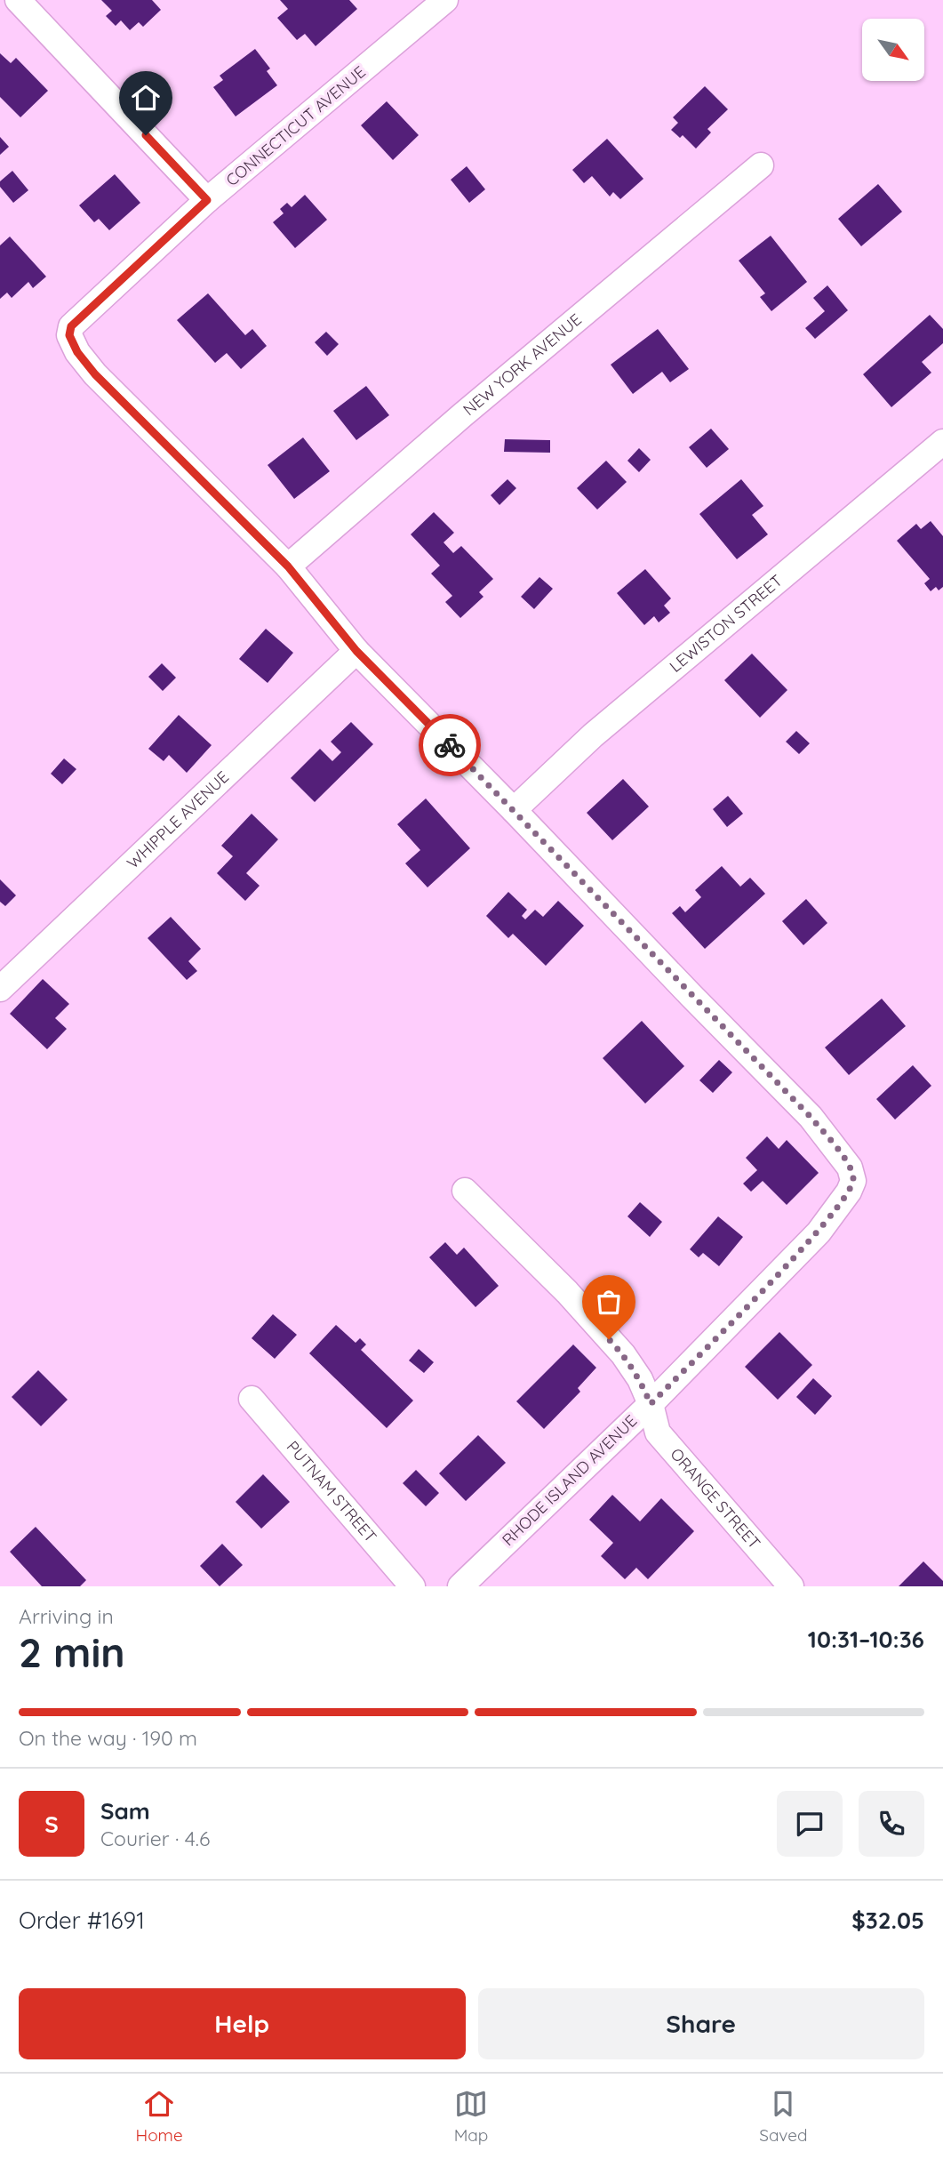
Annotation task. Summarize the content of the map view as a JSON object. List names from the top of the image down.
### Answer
{
  "streets": {
    "street": [
      "CONNECTICUT AVENUE",
      "NEW YORK AVENUE",
      "LEWISTON STREET",
      "WHIPPLE AVENUE",
      "RHODE ISLAND AVENUE",
      "PUTNAM STREET",
      "ORANGE STREET"
    ]
  },
  "crossings": [
    ["CONNECTICUT AVENUE", "NEW YORK AVENUE"],
    ["LEWISTON STREET", "RHODE ISLAND AVENUE"],
    ["RHODE ISLAND AVENUE", "ORANGE STREET"]
  ],
  "north": "bottom right",
  "page": {
    "heading": ["2 min", "Arriving in", "10:31–10:36"],
    "panel": [
      "Sam",
      "Courier · 4.6",
      "Order #1691",
      "$32.05"
    ],
    "bar": "On the way · 190 m",
    "round": "S",
    "buttons": ["Help", "Share"],
    "tabs": ["Home", "Map", "Saved"]
  }
}
